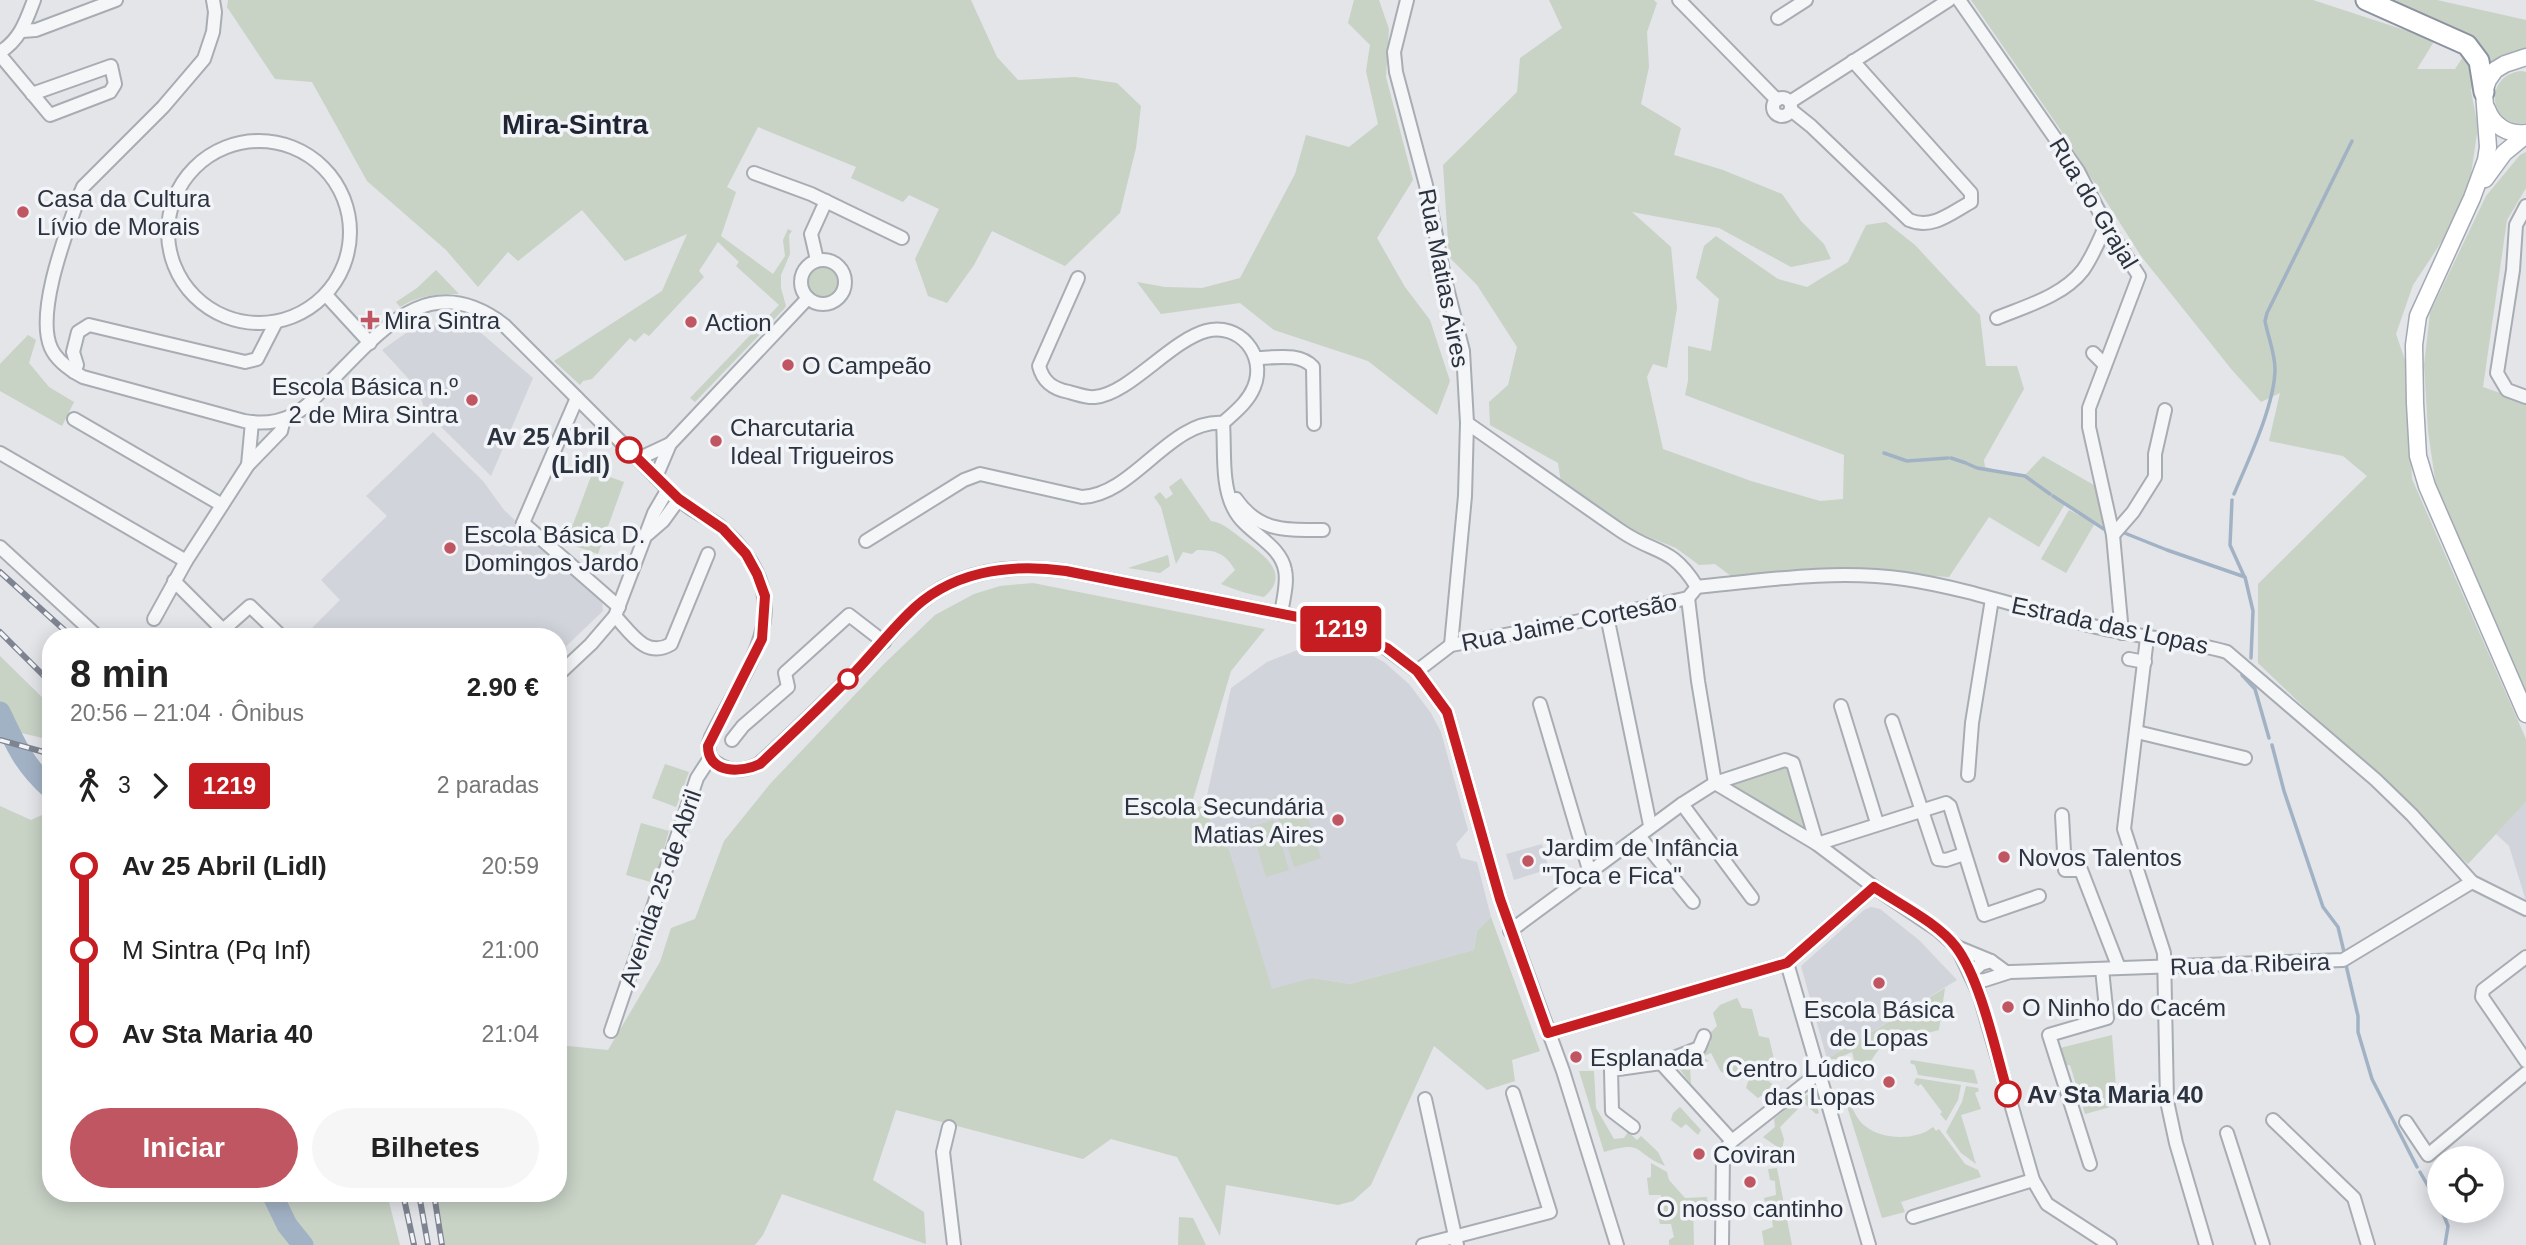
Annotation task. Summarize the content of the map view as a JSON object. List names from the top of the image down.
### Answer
{
  "streets": {
    "street": [
      "Rua do Grajal",
      "Rua Matias Aires",
      "Rua Jaime Cortesão",
      "Estrada das Lopas",
      "Avenida 25 de Abril",
      "Rua da Ribeira"
    ]
  },
  "crossings": [
    ["Rua do Grajal", "Estrada das Lopas"],
    ["Rua Matias Aires", "Rua Jaime Cortesão"],
    ["Estrada das Lopas", "Rua da Ribeira"]
  ],
  "districts": ["Mira-Sintra"],
  "places": {
    "other": [
      "Casa da Cultura Lívio de Morais",
      "Action",
      "O Campeão",
      "Escola Básica n.º 2 de Mira Sintra",
      "Charcutaria Ideal Trigueiros",
      "Av 25 Abril (Lidl)",
      "Escola Básica D. Domingos Jardo",
      "Escola Secundária Matias Aires",
      "Novos Talentos",
      "Jardim de Infância \"Toca e Fica\"",
      "Escola Básica de Lopas",
      "O Ninho do Cacém",
      "Esplanada",
      "Centro Lúdico das Lopas",
      "Av Sta Maria 40",
      "Coviran",
      "O nosso cantinho"
    ],
    "health": ["Mira Sintra"]
  },
  "lines": ["bus line 1219"],
  "page": {
    "on_map": "1219",
    "heading": ["8 min", "20:56 – 21:04 · Ônibus", "2.90 €"],
    "legs": ["3", "1219", "2 paradas"],
    "list": [
      {
        "name": "Av 25 Abril (Lidl)",
        "value": "20:59"
      },
      {
        "name": "M Sintra (Pq Inf)",
        "value": "21:00"
      },
      {
        "name": "Av Sta Maria 40",
        "value": "21:04"
      }
    ],
    "buttons": ["Iniciar", "Bilhetes"]
  }
}
